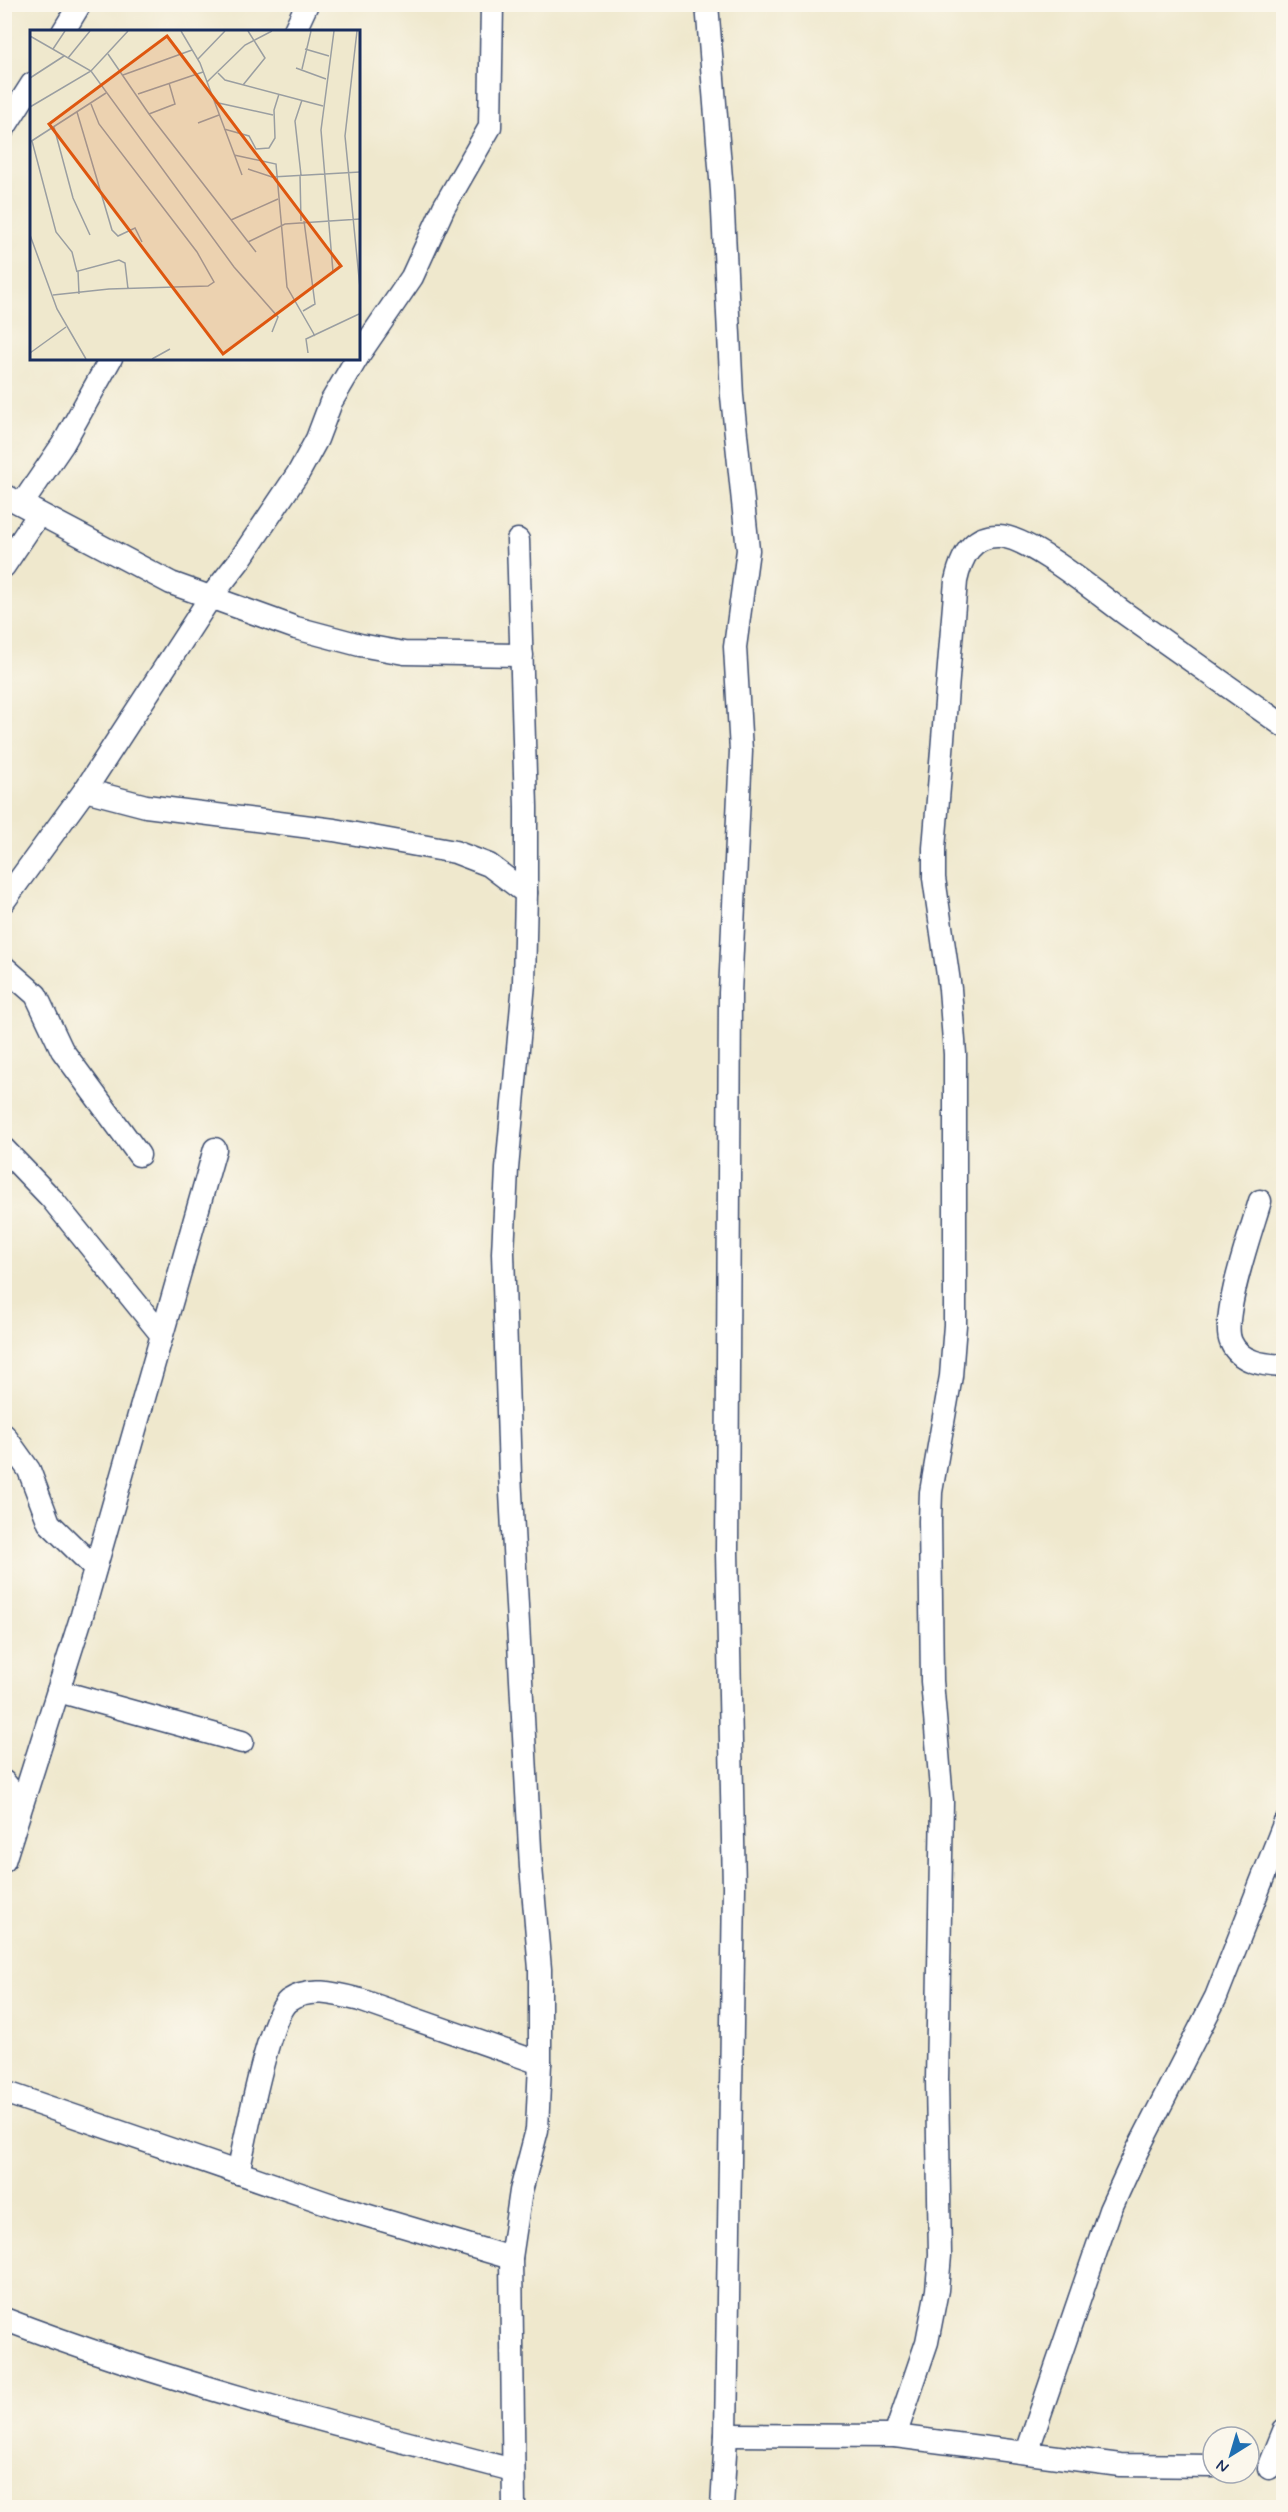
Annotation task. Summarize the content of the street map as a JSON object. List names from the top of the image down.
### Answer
{
  "north": "bottom left"
}
